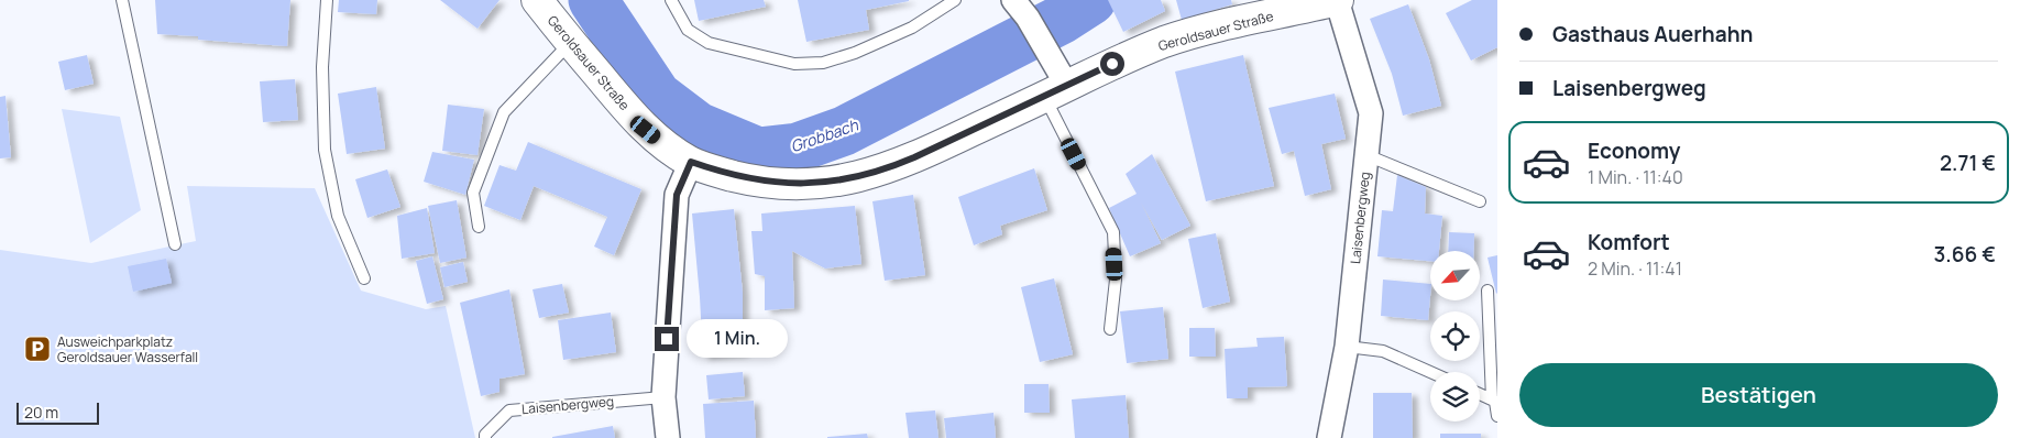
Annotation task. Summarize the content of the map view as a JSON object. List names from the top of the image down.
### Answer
{
  "streets": {
    "main road": ["Geroldsauer Straße"],
    "street": ["Laisenbergweg"]
  },
  "crossings": [
    ["Geroldsauer Straße", "Laisenbergweg"]
  ],
  "water": ["Grobbach"],
  "places": {
    "parking": ["Ausweichparkplatz Geroldsauer Wasserfall"]
  },
  "scale_bar": "20 m",
  "north": "bottom left",
  "page": {
    "banner": ["Gasthaus Auerhahn", "Laisenbergweg"],
    "list": [
      {
        "name": "Economy",
        "note": "1 Min. · 11:40",
        "value": "2.71 €"
      },
      {
        "name": "Komfort",
        "note": "2 Min. · 11:41",
        "value": "3.66 €"
      }
    ],
    "bubble": "1 Min.",
    "buttons": "Bestätigen",
    "scale": "20 m"
  }
}
